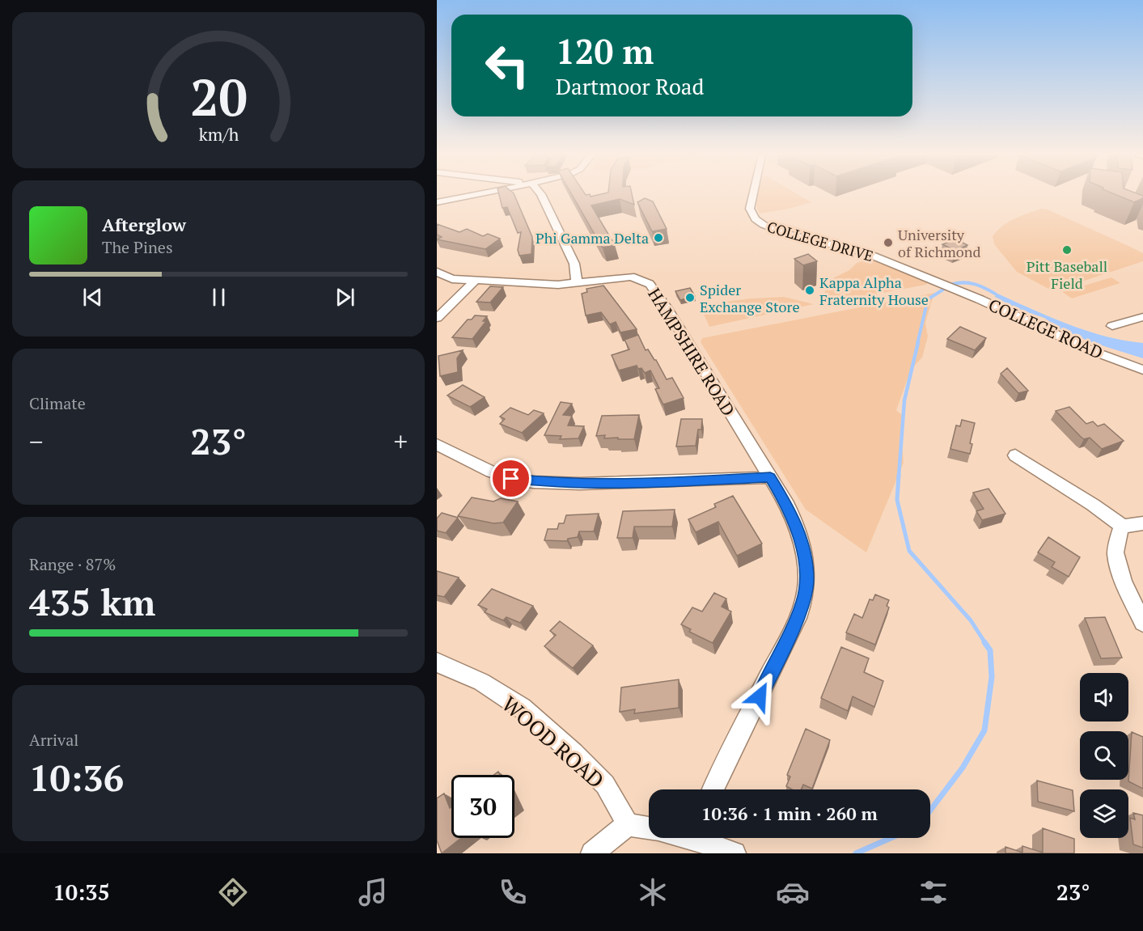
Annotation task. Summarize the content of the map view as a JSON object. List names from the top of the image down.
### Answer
{
  "streets": {
    "street": [
      "COLLEGE DRIVE",
      "COLLEGE ROAD",
      "HAMPSHIRE ROAD",
      "WOOD ROAD"
    ]
  },
  "crossings": [
    ["COLLEGE DRIVE", "COLLEGE ROAD"]
  ],
  "places": [
    "Phi Gamma Delta",
    "University of Richmond",
    "Pitt Baseball Field",
    "Kappa Alpha Fraternity House",
    "Spider Exchange Store"
  ],
  "page": {
    "turn": ["120 m", "Dartmoor Road"],
    "song": ["Afterglow", "The Pines"],
    "tile": [
      "Climate",
      ["Range · 87%", "435 km"],
      ["Arrival", "10:36"]
    ],
    "heat": ["−", "23°", "+"],
    "limit": "30",
    "trip": "10:36 · 1 min · 260 m",
    "tabs": ["10:35", "23°"],
    "gauge": ["20", "km/h"]
  }
}
